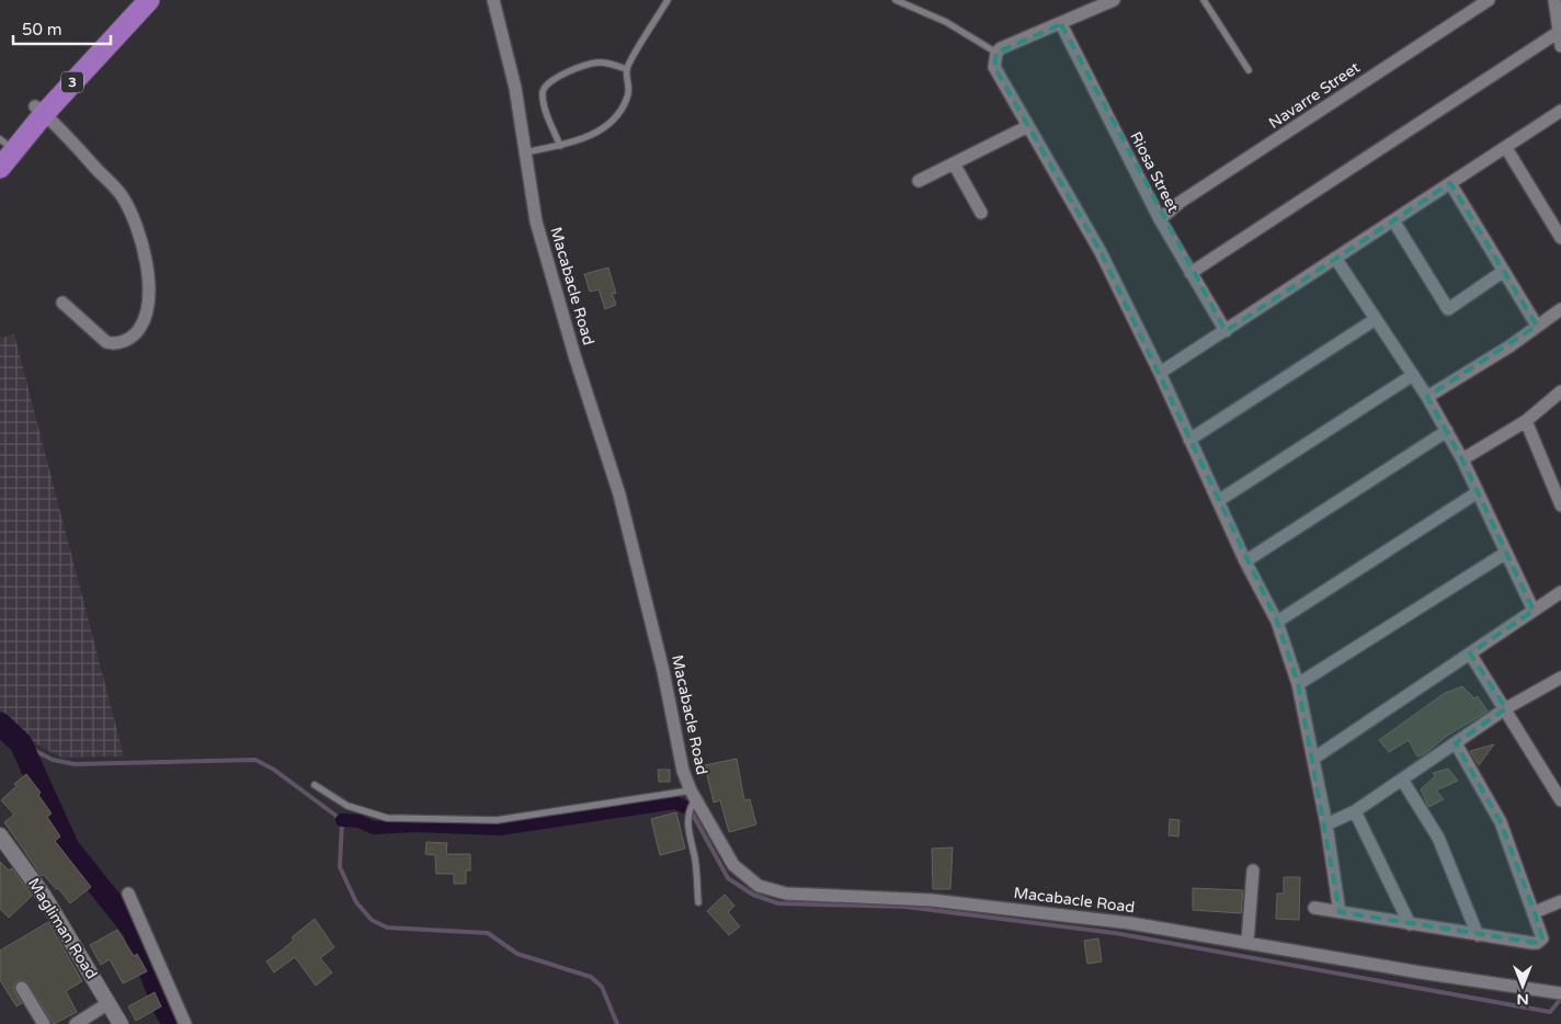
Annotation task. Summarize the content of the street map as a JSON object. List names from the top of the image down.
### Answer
{
  "streets": {
    "highway": ["3"],
    "street": [
      "Navarre Street",
      "Riosa Street",
      "Macabacle Road",
      "Magliman Road"
    ]
  },
  "crossings": [
    ["Navarre Street", "Riosa Street"]
  ],
  "scale_bar": "50 m",
  "north": "bottom"
}
